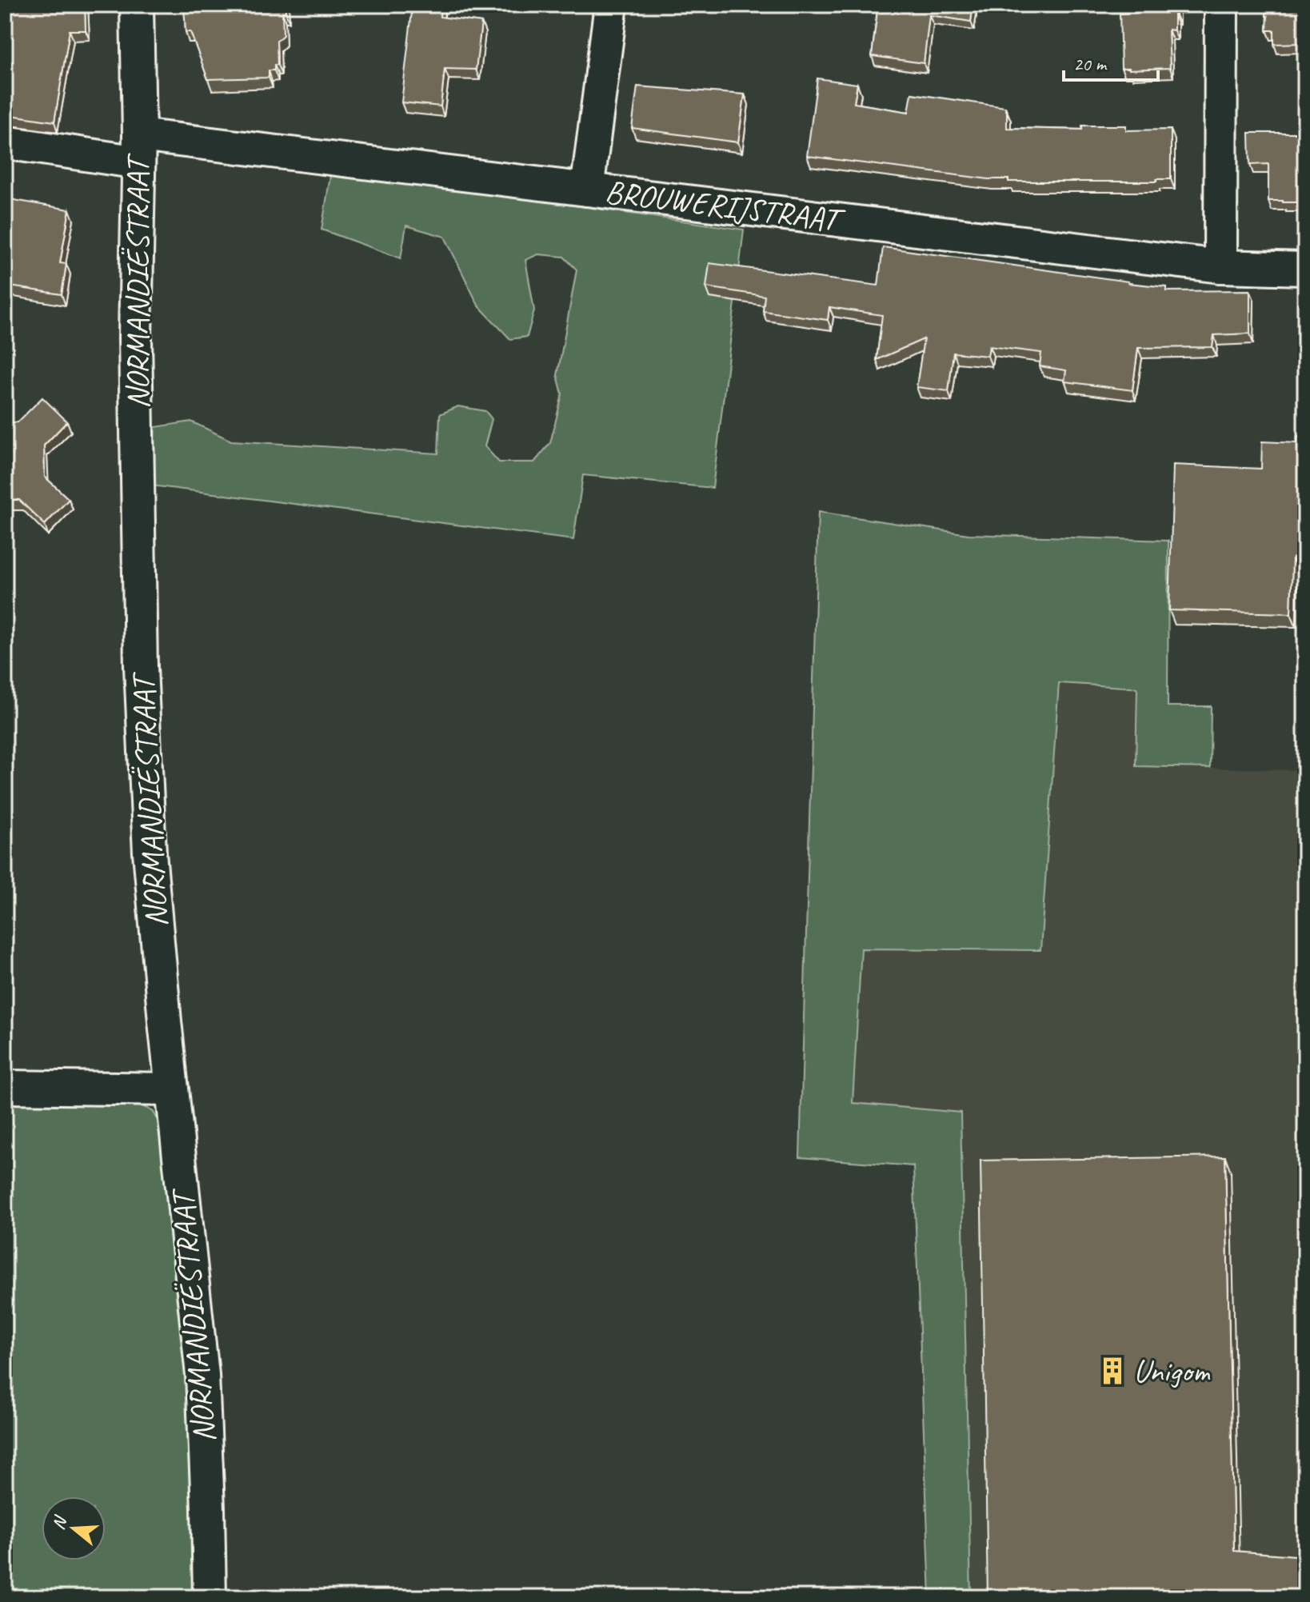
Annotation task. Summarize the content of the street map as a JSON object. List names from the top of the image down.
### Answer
{
  "streets": {
    "street": ["BROUWERIJSTRAAT", "NORMANDIËSTRAAT"]
  },
  "crossings": [
    ["BROUWERIJSTRAAT", "NORMANDIËSTRAAT"]
  ],
  "places": {
    "building": ["Unigom"]
  },
  "scale_bar": "20 m",
  "north": "left"
}
